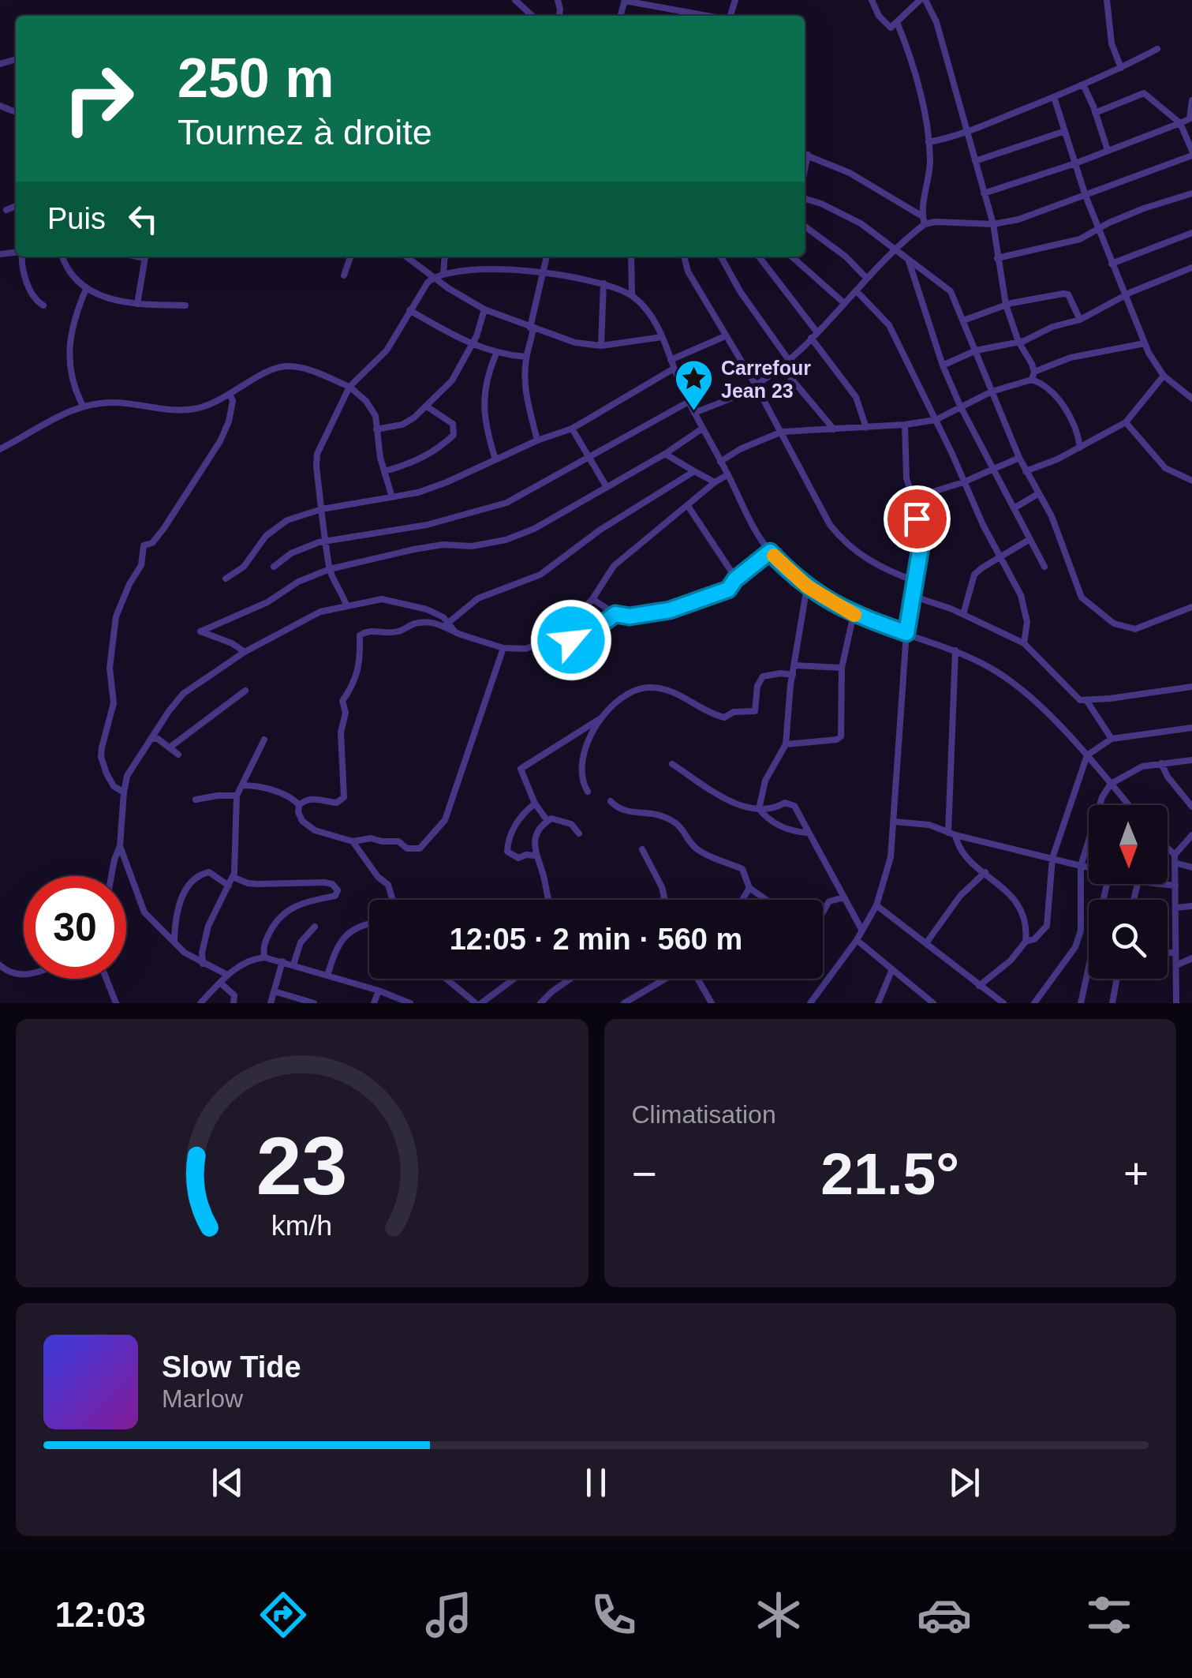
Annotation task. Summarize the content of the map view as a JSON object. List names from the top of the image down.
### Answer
{
  "places": {
    "place": ["Carrefour Jean 23"]
  },
  "north": "bottom",
  "page": {
    "turn": ["250 m", "Tournez à droite"],
    "then": "Puis",
    "limit": "30",
    "trip": "12:05 · 2 min · 560 m",
    "tile": "Climatisation",
    "heat": ["−", "21.5°", "+"],
    "song": ["Slow Tide", "Marlow"],
    "tabs": "12:03",
    "gauge": ["23", "km/h"]
  }
}
